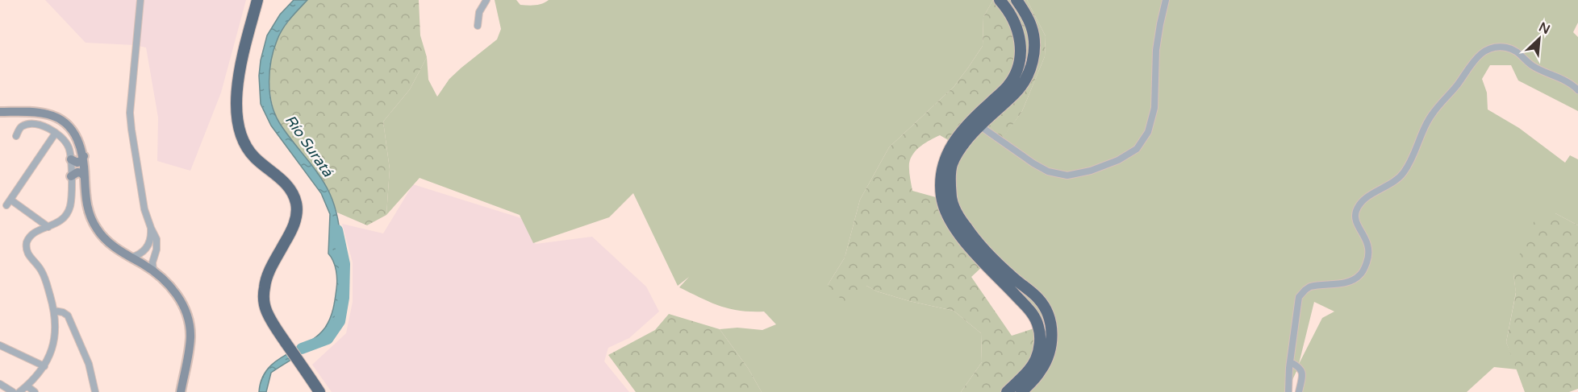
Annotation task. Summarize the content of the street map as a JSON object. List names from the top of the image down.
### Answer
{
  "water": ["Río Suratá"],
  "north": "top right"
}
